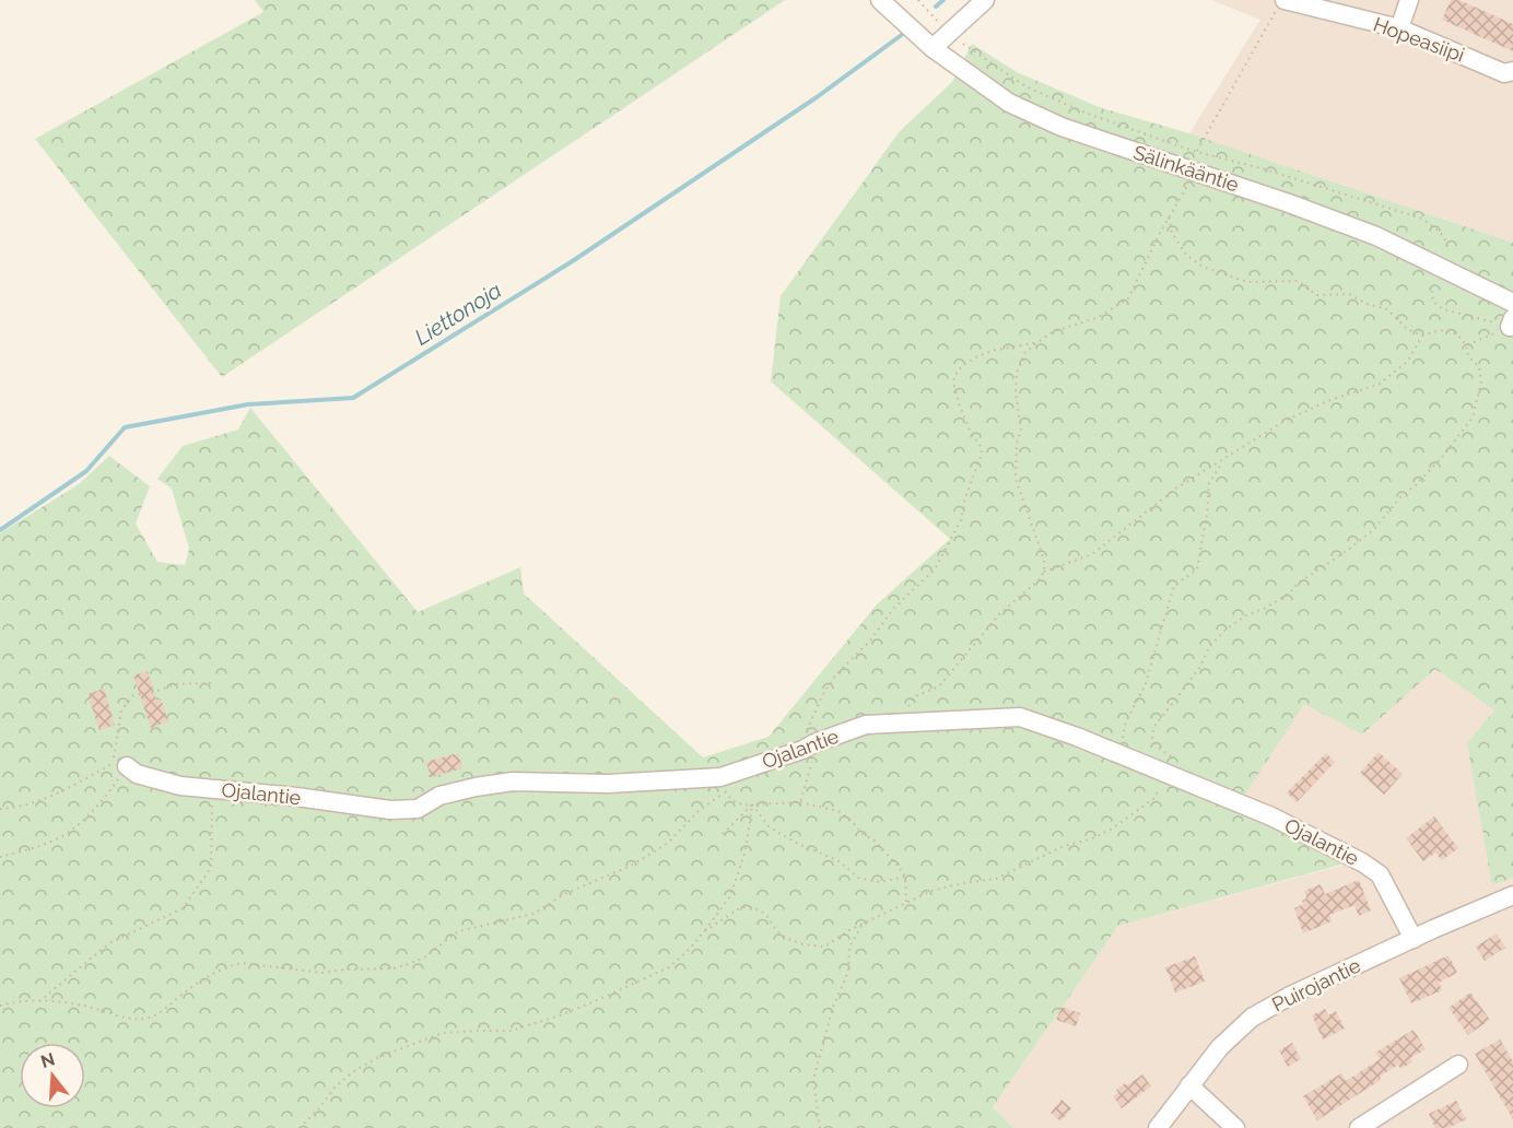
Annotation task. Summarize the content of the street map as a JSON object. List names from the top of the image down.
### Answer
{
  "streets": {
    "street": [
      "Hopeasiipi",
      "Sälinkääntie",
      "Ojalantie",
      "Puirojantie"
    ]
  },
  "crossings": [
    ["Ojalantie", "Puirojantie"]
  ],
  "water": ["Liettonoja"],
  "north": "top"
}
